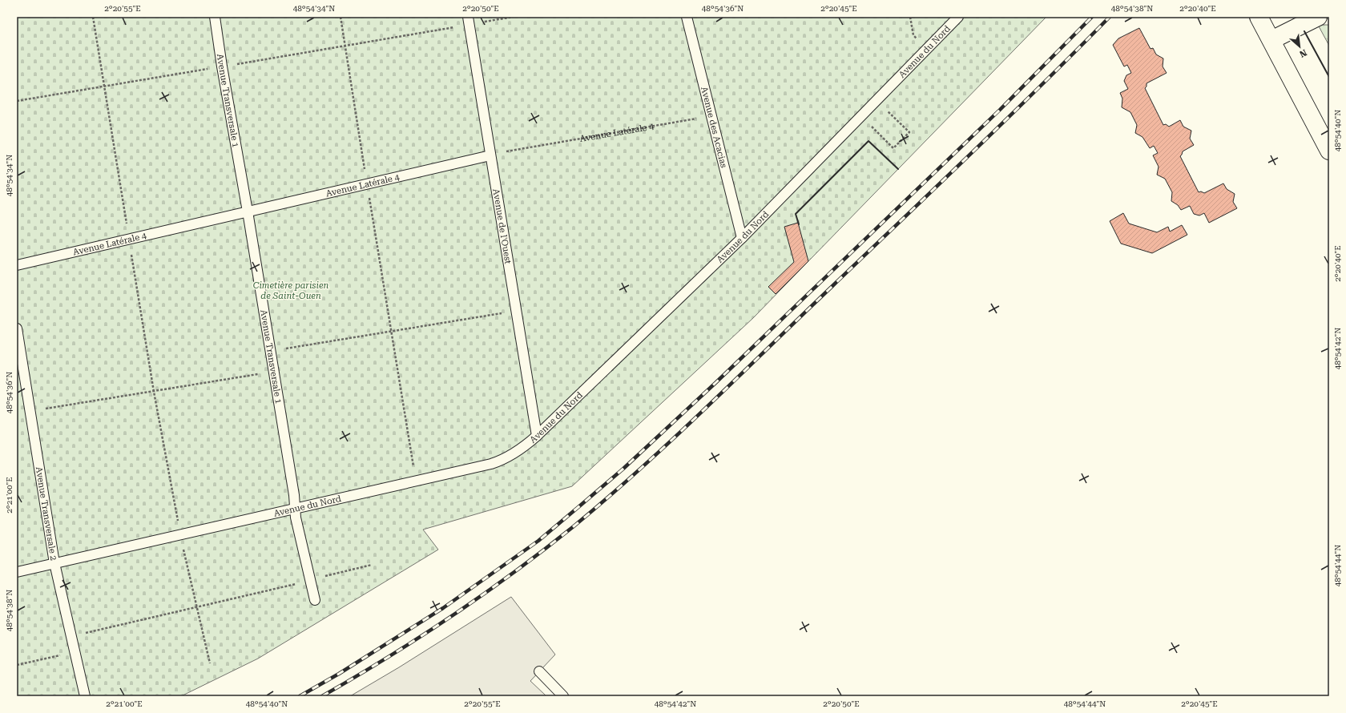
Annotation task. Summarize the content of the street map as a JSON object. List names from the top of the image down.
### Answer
{
  "streets": {
    "lane": [
      "Avenue du Nord",
      "Avenue Transversale 1",
      "Avenue des Acacias",
      "Avenue Latérale 4",
      "Avenue de l'Ouest",
      "Avenue Transversale 2"
    ]
  },
  "crossings": [
    ["Avenue du Nord", "Avenue Transversale 1"],
    ["Avenue du Nord", "Avenue des Acacias"],
    ["Avenue du Nord", "Avenue de l'Ouest"],
    ["Avenue du Nord", "Avenue Transversale 2"],
    ["Avenue Transversale 1", "Avenue Latérale 4"],
    ["Avenue des Acacias", "Avenue Latérale 4"],
    ["Avenue Latérale 4", "Avenue de l'Ouest"]
  ],
  "parks": ["Cimetière parisien de Saint-Ouen"],
  "north": "bottom right",
  "coordinates": [
    "2°20'55\"E",
    "48°54'34\"N",
    "2°20'50\"E",
    "48°54'36\"N",
    "2°20'45\"E",
    "48°54'38\"N",
    "2°20'40\"E",
    "48°54'40\"N",
    "48°54'42\"N",
    "2°21'00\"E",
    "48°54'44\"N"
  ]
}
